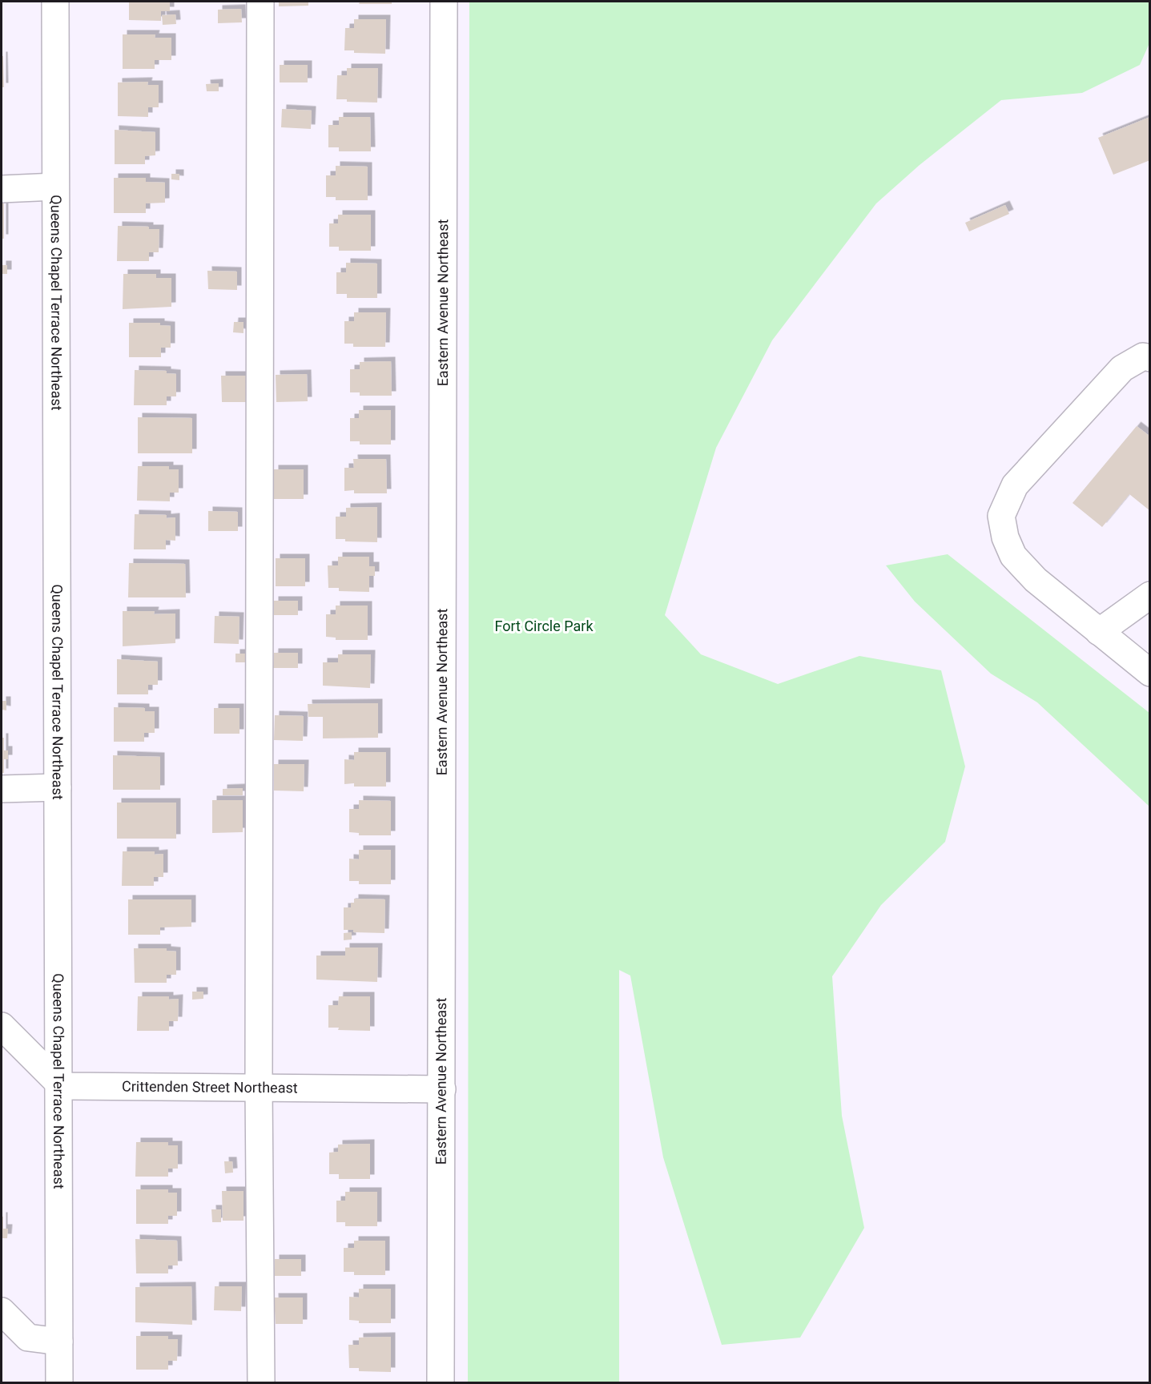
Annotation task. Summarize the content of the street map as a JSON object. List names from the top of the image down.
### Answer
{
  "streets": {
    "street": ["Queens Chapel Terrace Northeast", "Eastern Avenue Northeast", "Crittenden Street Northeast"]
  },
  "crossings": [
    ["Queens Chapel Terrace Northeast", "Crittenden Street Northeast"],
    ["Eastern Avenue Northeast", "Crittenden Street Northeast"]
  ],
  "parks": ["Fort Circle Park"]
}
